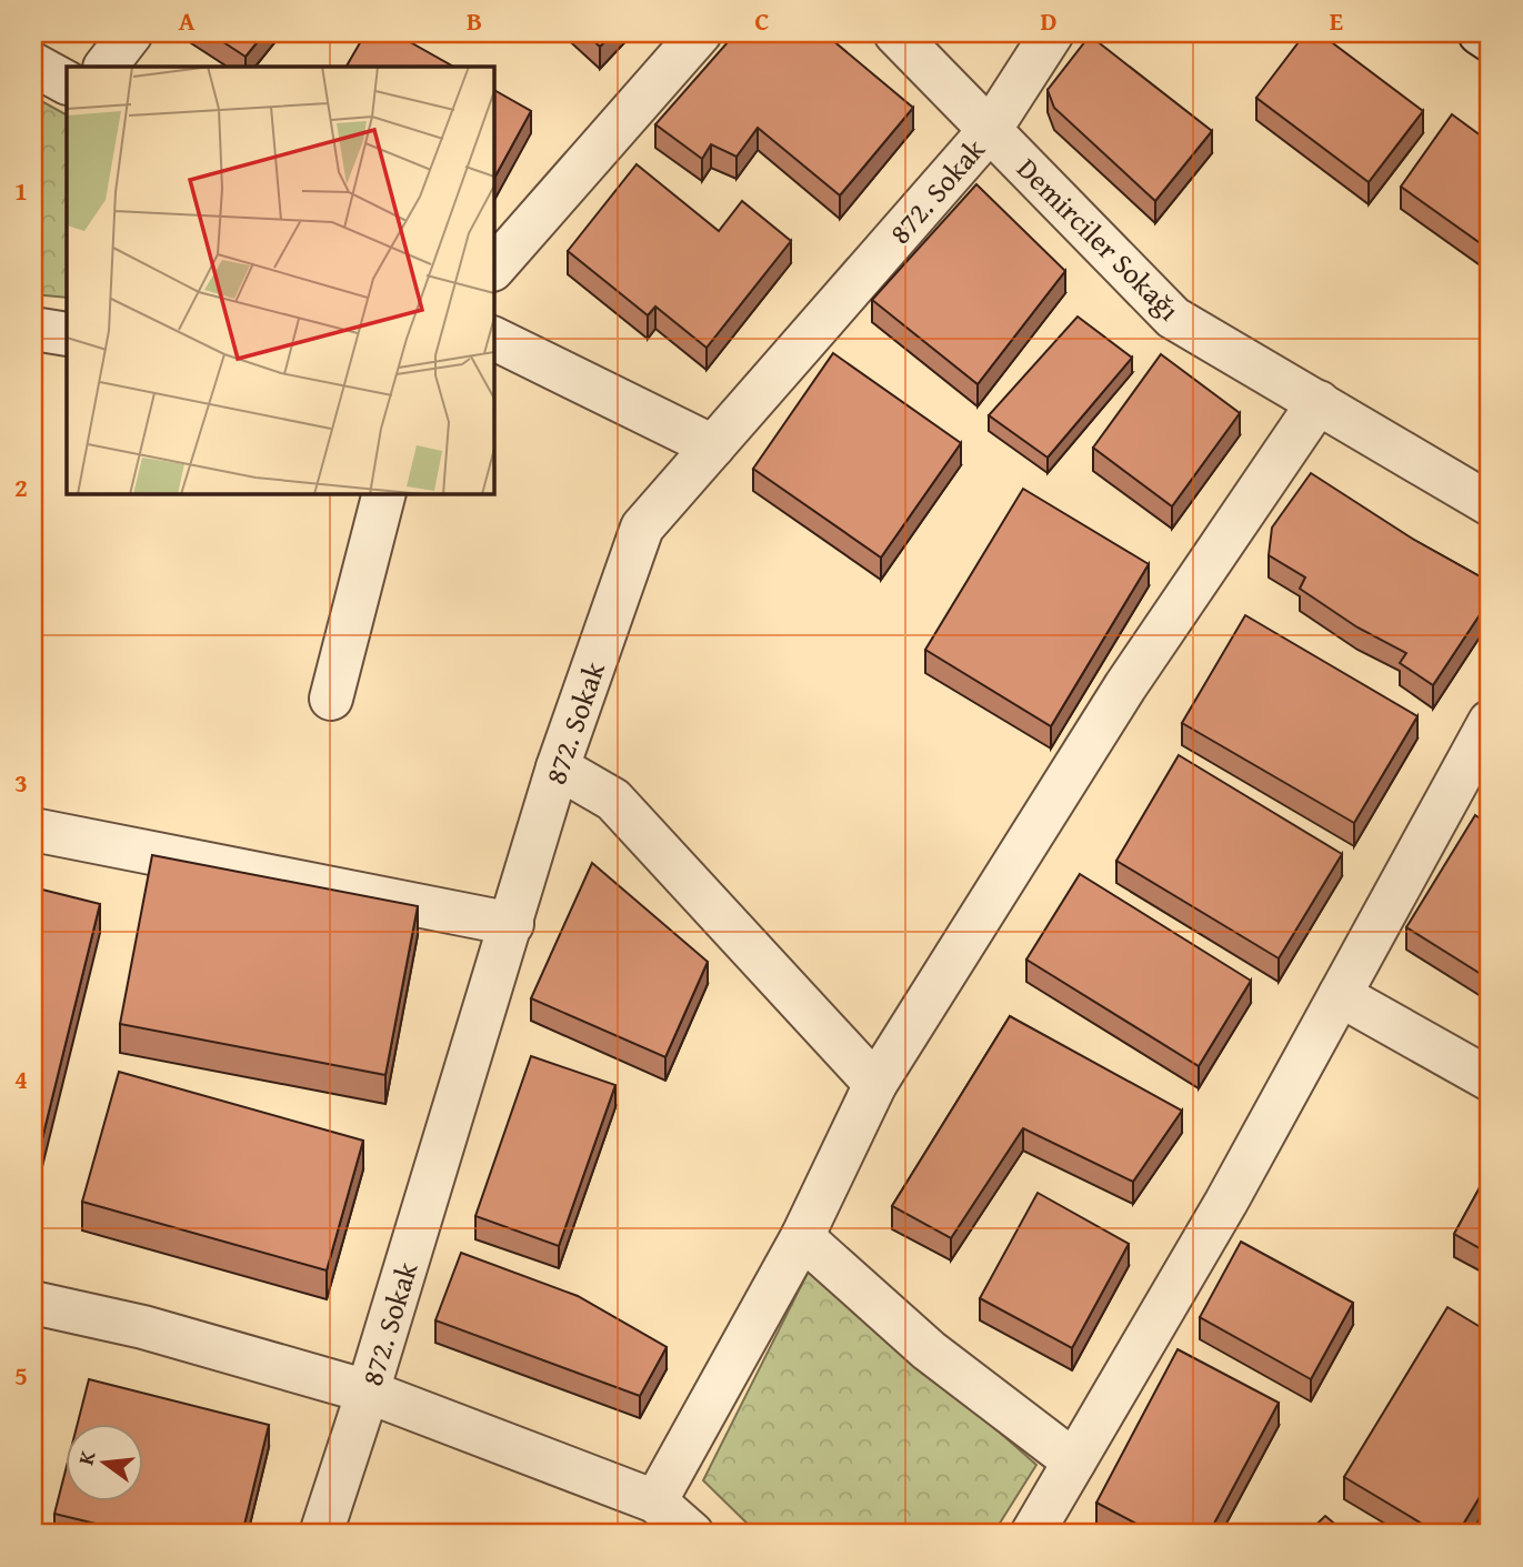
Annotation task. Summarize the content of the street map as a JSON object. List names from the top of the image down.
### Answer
{
  "streets": {
    "street": ["872. Sokak", "Demirciler Sokağı"]
  },
  "crossings": [
    ["872. Sokak", "Demirciler Sokağı"]
  ],
  "north": "left",
  "grid": {
    "columns": [
      "A",
      "B",
      "C",
      "D",
      "E"
    ],
    "rows": [
      "1",
      "2",
      "3",
      "4",
      "5"
    ]
  }
}
